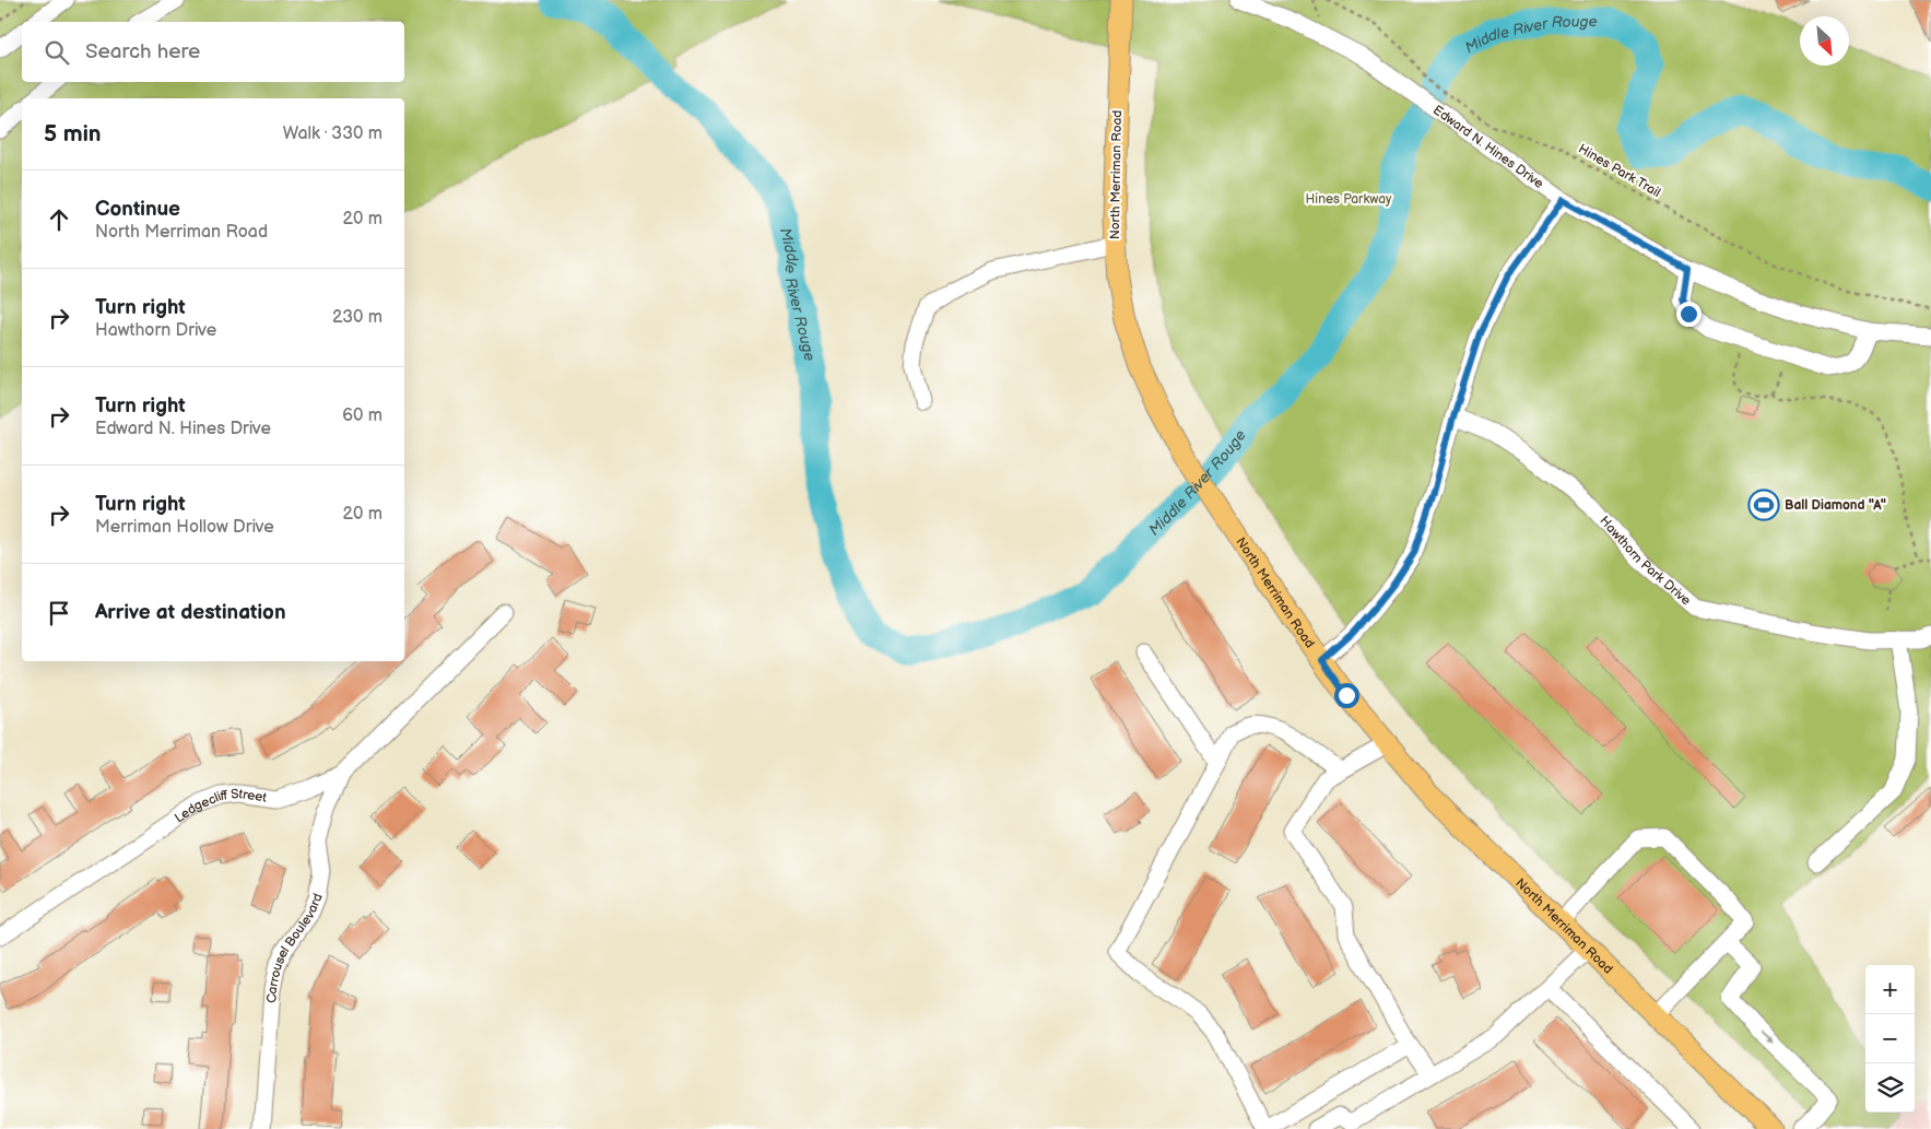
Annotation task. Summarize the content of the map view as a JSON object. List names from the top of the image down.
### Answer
{
  "streets": {
    "main road": ["North Merriman Road"],
    "street": [
      "Edward N. Hines Drive",
      "Hawthorn Park Drive",
      "Ledgecliff Street",
      "Carrousel Boulevard"
    ],
    "path": ["Hines Park Trail"]
  },
  "crossings": [
    ["Ledgecliff Street", "Carrousel Boulevard"]
  ],
  "water": ["Middle River Rouge"],
  "parks": ["Hines Parkway"],
  "places": {
    "sports": ["Ball Diamond \"A\""]
  },
  "north": "bottom right",
  "page": {
    "search": "Search here",
    "heading": ["5 min", "Walk · 330 m"],
    "list": [
      ["Continue", "North Merriman Road", "20 m"],
      ["Turn right", "Hawthorn Drive", "230 m"],
      ["Turn right", "Edward N. Hines Drive", "60 m"],
      ["Turn right", "Merriman Hollow Drive", "20 m"],
      "Arrive at destination"
    ],
    "map_buttons": ["+", "−"]
  }
}
